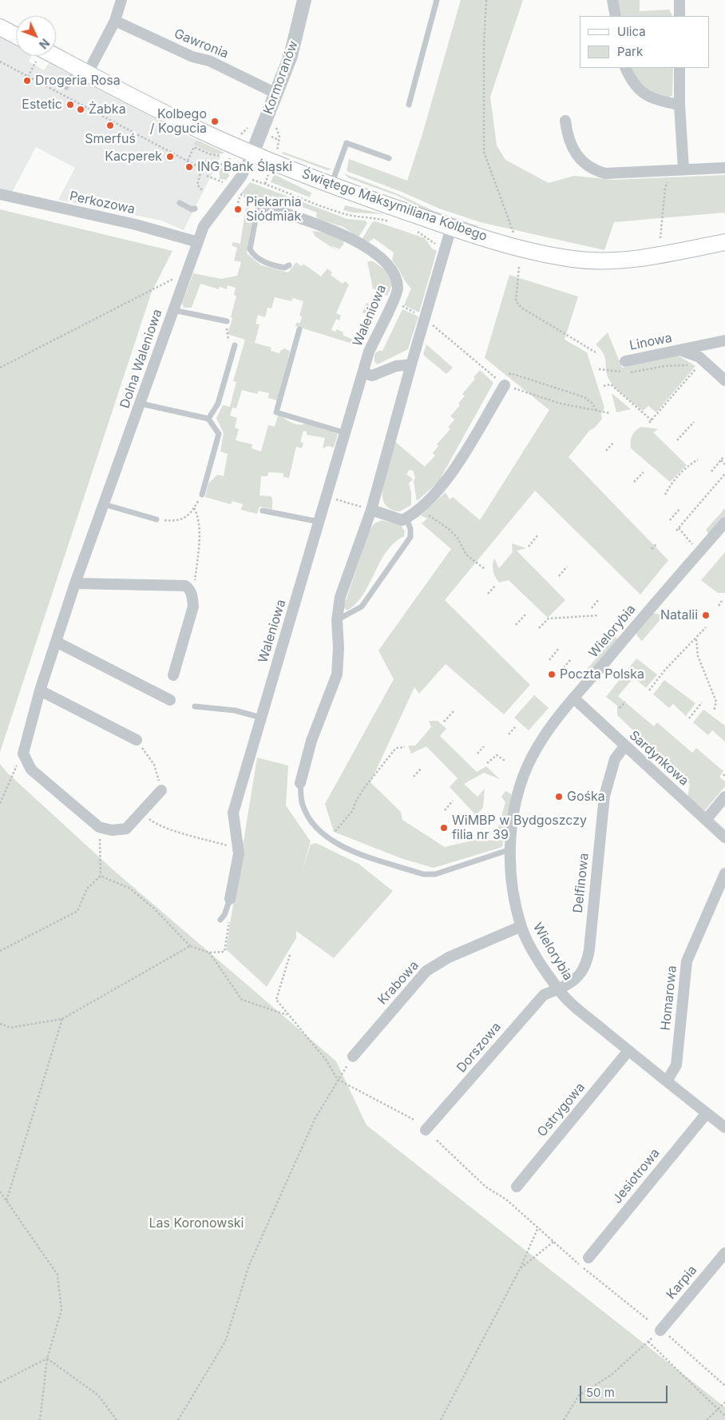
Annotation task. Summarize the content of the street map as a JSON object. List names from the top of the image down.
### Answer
{
  "streets": {
    "main road": ["Świętego Maksymiliana Kolbego"],
    "street": [
      "Gawronia",
      "Kormoranów",
      "Perkozowa",
      "Waleniowa",
      "Linowa",
      "Dolna Waleniowa",
      "Wielorybia",
      "Sardynkowa",
      "Delfinowa",
      "Krabowa",
      "Homarowa",
      "Dorszowa",
      "Ostrygowa",
      "Jesiotrowa",
      "Karpia"
    ]
  },
  "crossings": [
    ["Gawronia", "Kormoranów"],
    ["Kormoranów", "Świętego Maksymiliana Kolbego"],
    ["Kormoranów", "Dolna Waleniowa"],
    ["Perkozowa", "Dolna Waleniowa"],
    ["Świętego Maksymiliana Kolbego", "Dolna Waleniowa"],
    ["Wielorybia", "Sardynkowa"],
    ["Wielorybia", "Delfinowa"],
    ["Wielorybia", "Krabowa"],
    ["Wielorybia", "Homarowa"],
    ["Wielorybia", "Dorszowa"],
    ["Wielorybia", "Ostrygowa"],
    ["Wielorybia", "Jesiotrowa"],
    ["Sardynkowa", "Delfinowa"],
    ["Delfinowa", "Dorszowa"]
  ],
  "parks": ["Las Koronowski"],
  "places": [
    "Drogeria Rosa",
    "Estetic",
    "Żabka",
    "Kolbego / Kogucia",
    "Smerfuś",
    "Kacperek",
    "ING Bank Śląski",
    "Piekarnia Siódmiak",
    "Natalii",
    "Poczta Polska",
    "Gośka",
    "WiMBP w Bydgoszczy filia nr 39"
  ],
  "legend": ["Ulica", "Park"],
  "scale_bar": "50 m",
  "north": "bottom right"
}
